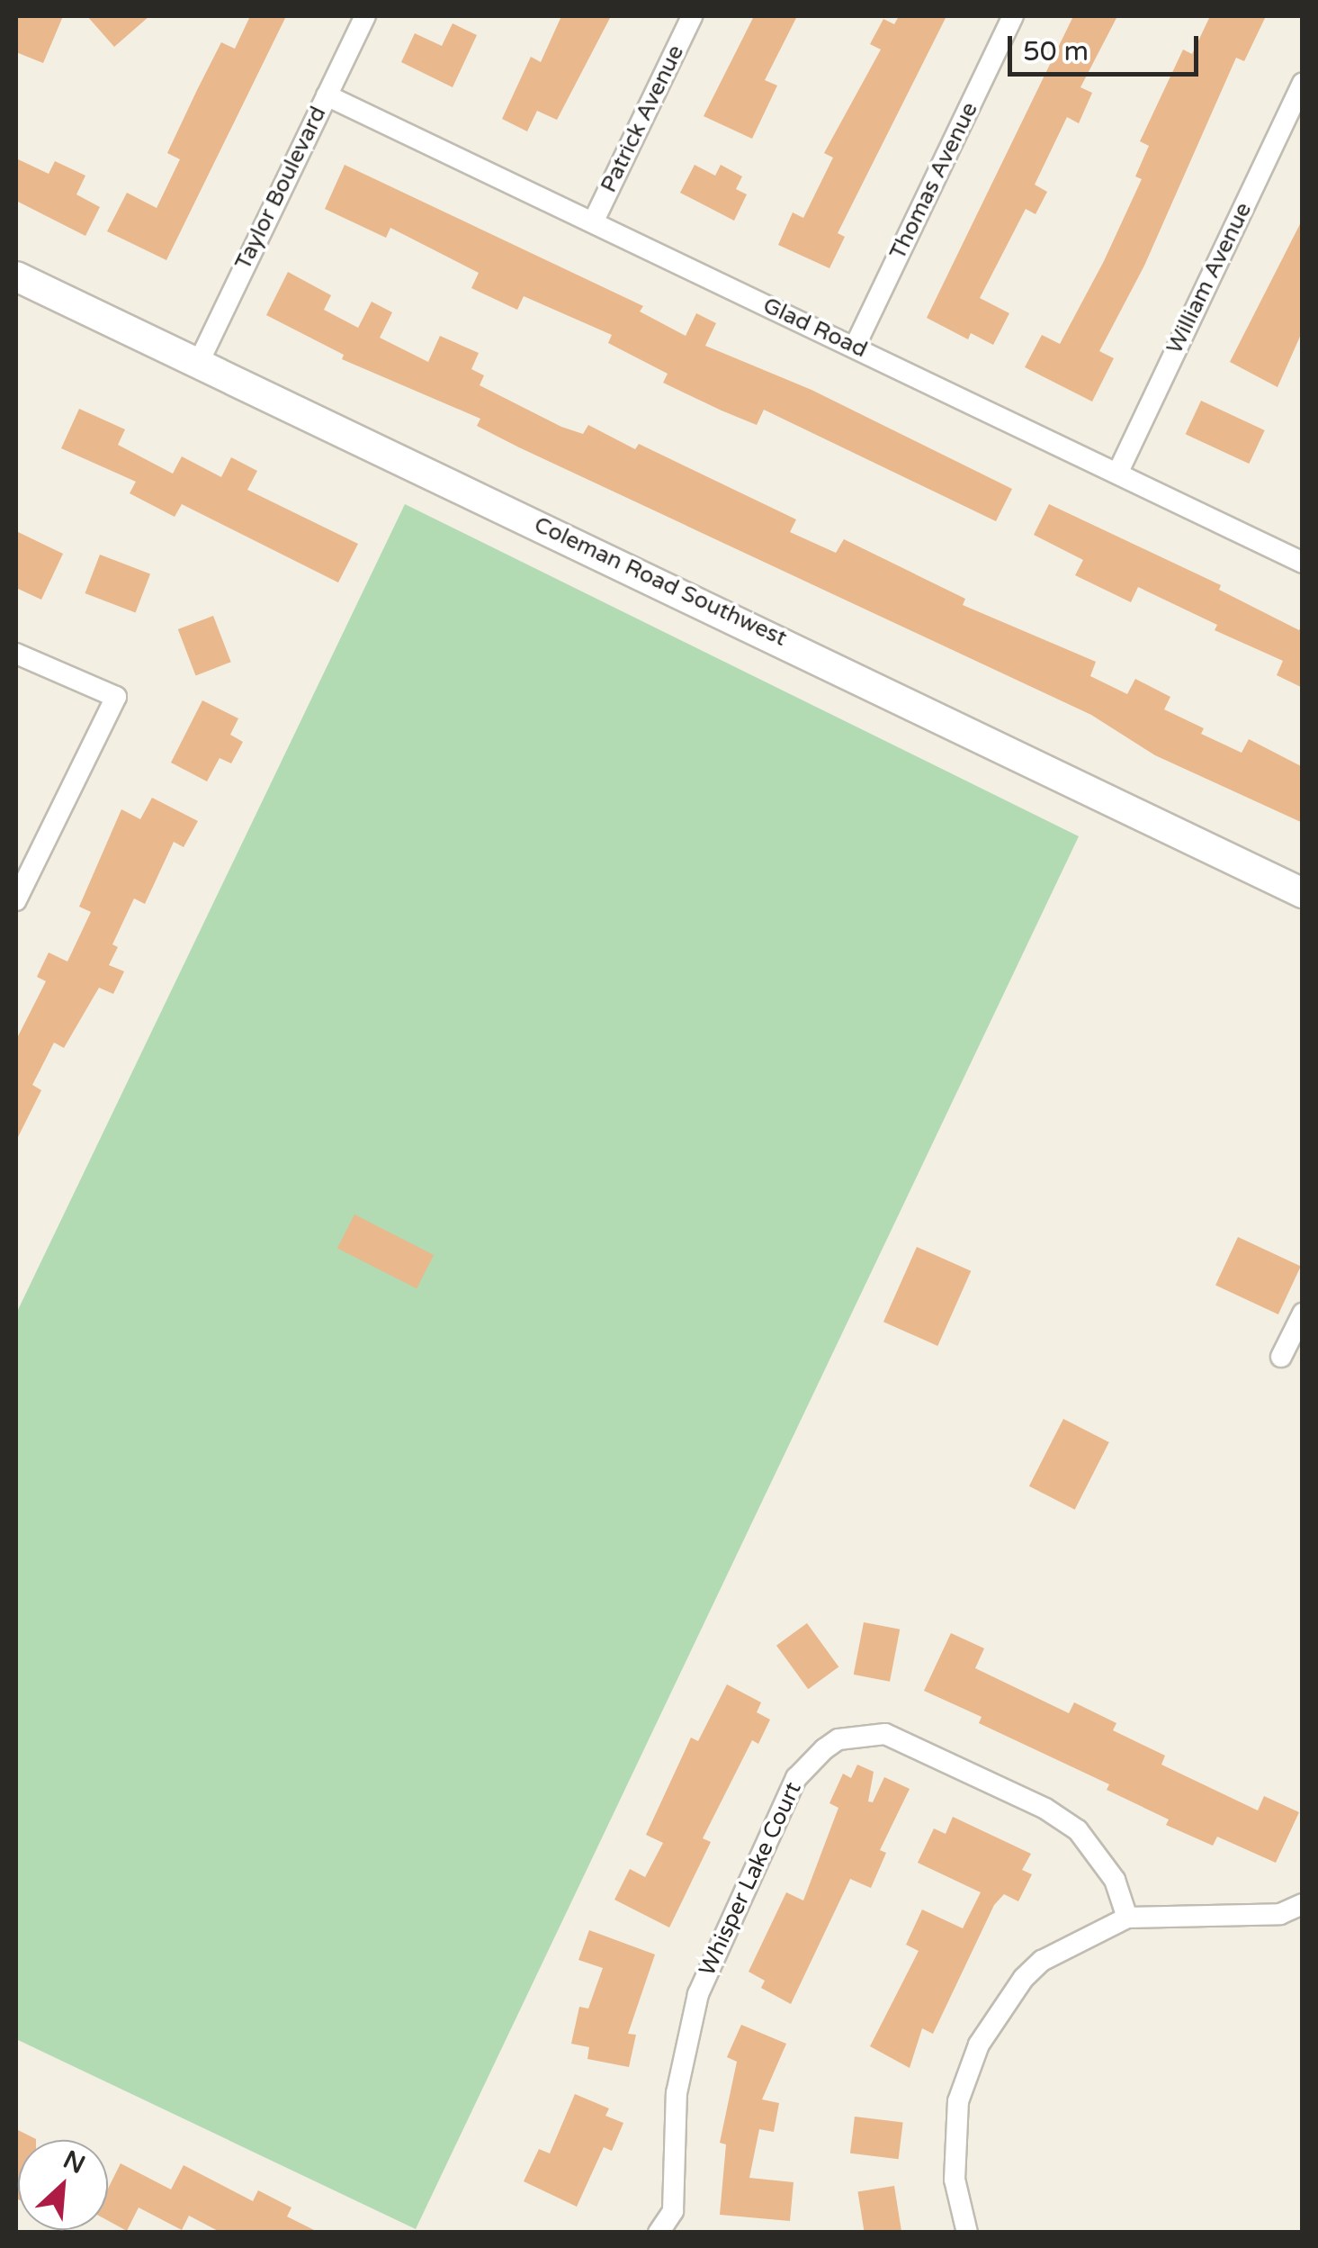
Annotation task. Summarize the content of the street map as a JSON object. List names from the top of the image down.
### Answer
{
  "streets": {
    "street": [
      "Patrick Avenue",
      "Thomas Avenue",
      "Taylor Boulevard",
      "William Avenue",
      "Glad Road",
      "Coleman Road Southwest",
      "Whisper Lake Court"
    ]
  },
  "crossings": [
    ["Patrick Avenue", "Glad Road"],
    ["Thomas Avenue", "Glad Road"],
    ["Taylor Boulevard", "Glad Road"],
    ["Taylor Boulevard", "Coleman Road Southwest"],
    ["William Avenue", "Glad Road"]
  ],
  "scale_bar": "50 m",
  "north": "top right"
}
